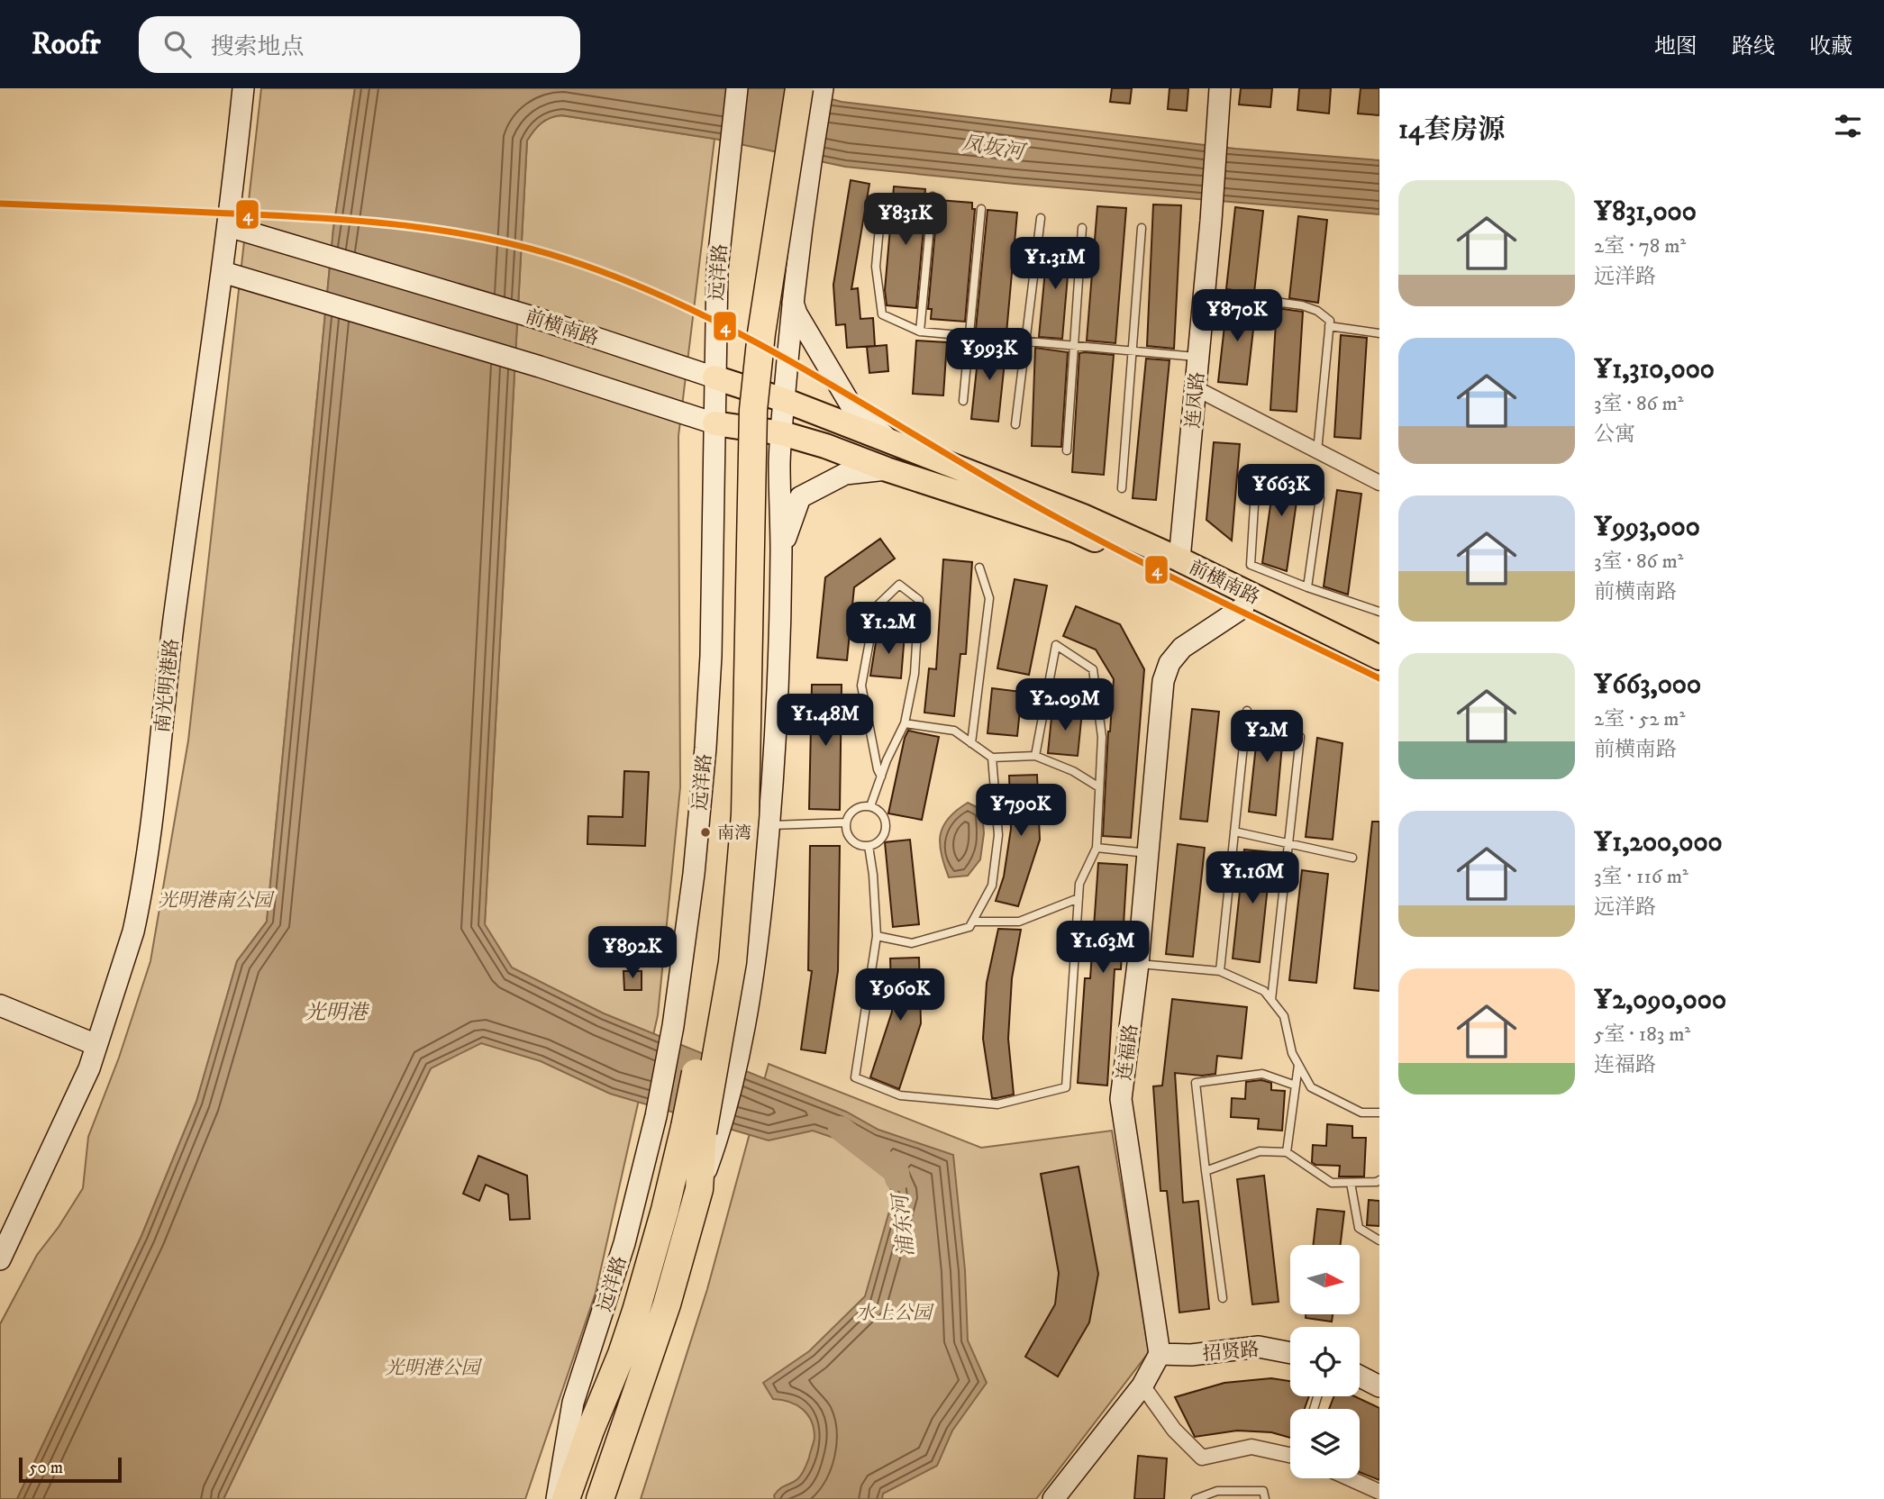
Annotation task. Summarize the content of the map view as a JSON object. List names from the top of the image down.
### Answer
{
  "streets": {
    "highway": ["远洋路"],
    "main road": [
      "前横南路",
      "连凤路",
      "南光明港路",
      "连福路",
      "招贤路"
    ]
  },
  "crossings": [
    ["远洋路", "前横南路"],
    ["前横南路", "连凤路"],
    ["前横南路", "南光明港路"],
    ["前横南路", "连福路"],
    ["连福路", "招贤路"]
  ],
  "water": ["凤坂河", "光明港", "浦东河"],
  "parks": ["光明港南公园", "水上公园", "光明港公园"],
  "places": ["南湾"],
  "lines": ["transit line 4"],
  "scale_bar": "50 m",
  "north": "right",
  "page": {
    "header": "Roofr",
    "search": "搜索地点",
    "nav": ["地图", "路线", "收藏"],
    "heading": "14套房源",
    "list": [
      {
        "name": "¥831,000",
        "note": "2室 · 78 m² · 远洋路"
      },
      {
        "name": "¥1,310,000",
        "note": "3室 · 86 m² · 公寓"
      },
      {
        "name": "¥993,000",
        "note": "3室 · 86 m² · 前横南路"
      },
      {
        "name": "¥663,000",
        "note": "2室 · 52 m² · 前横南路"
      },
      {
        "name": "¥1,200,000",
        "note": "3室 · 116 m² · 远洋路"
      },
      {
        "name": "¥2,090,000",
        "note": "5室 · 183 m² · 连福路"
      }
    ],
    "price": [
      "¥831K",
      "¥1.31M",
      "¥870K",
      "¥993K",
      "¥663K",
      "¥1.2M",
      "¥2.09M",
      "¥1.48M",
      "¥2M",
      "¥790K",
      "¥1.16M",
      "¥1.63M",
      "¥892K",
      "¥960K"
    ],
    "scale": "50 m"
  }
}
